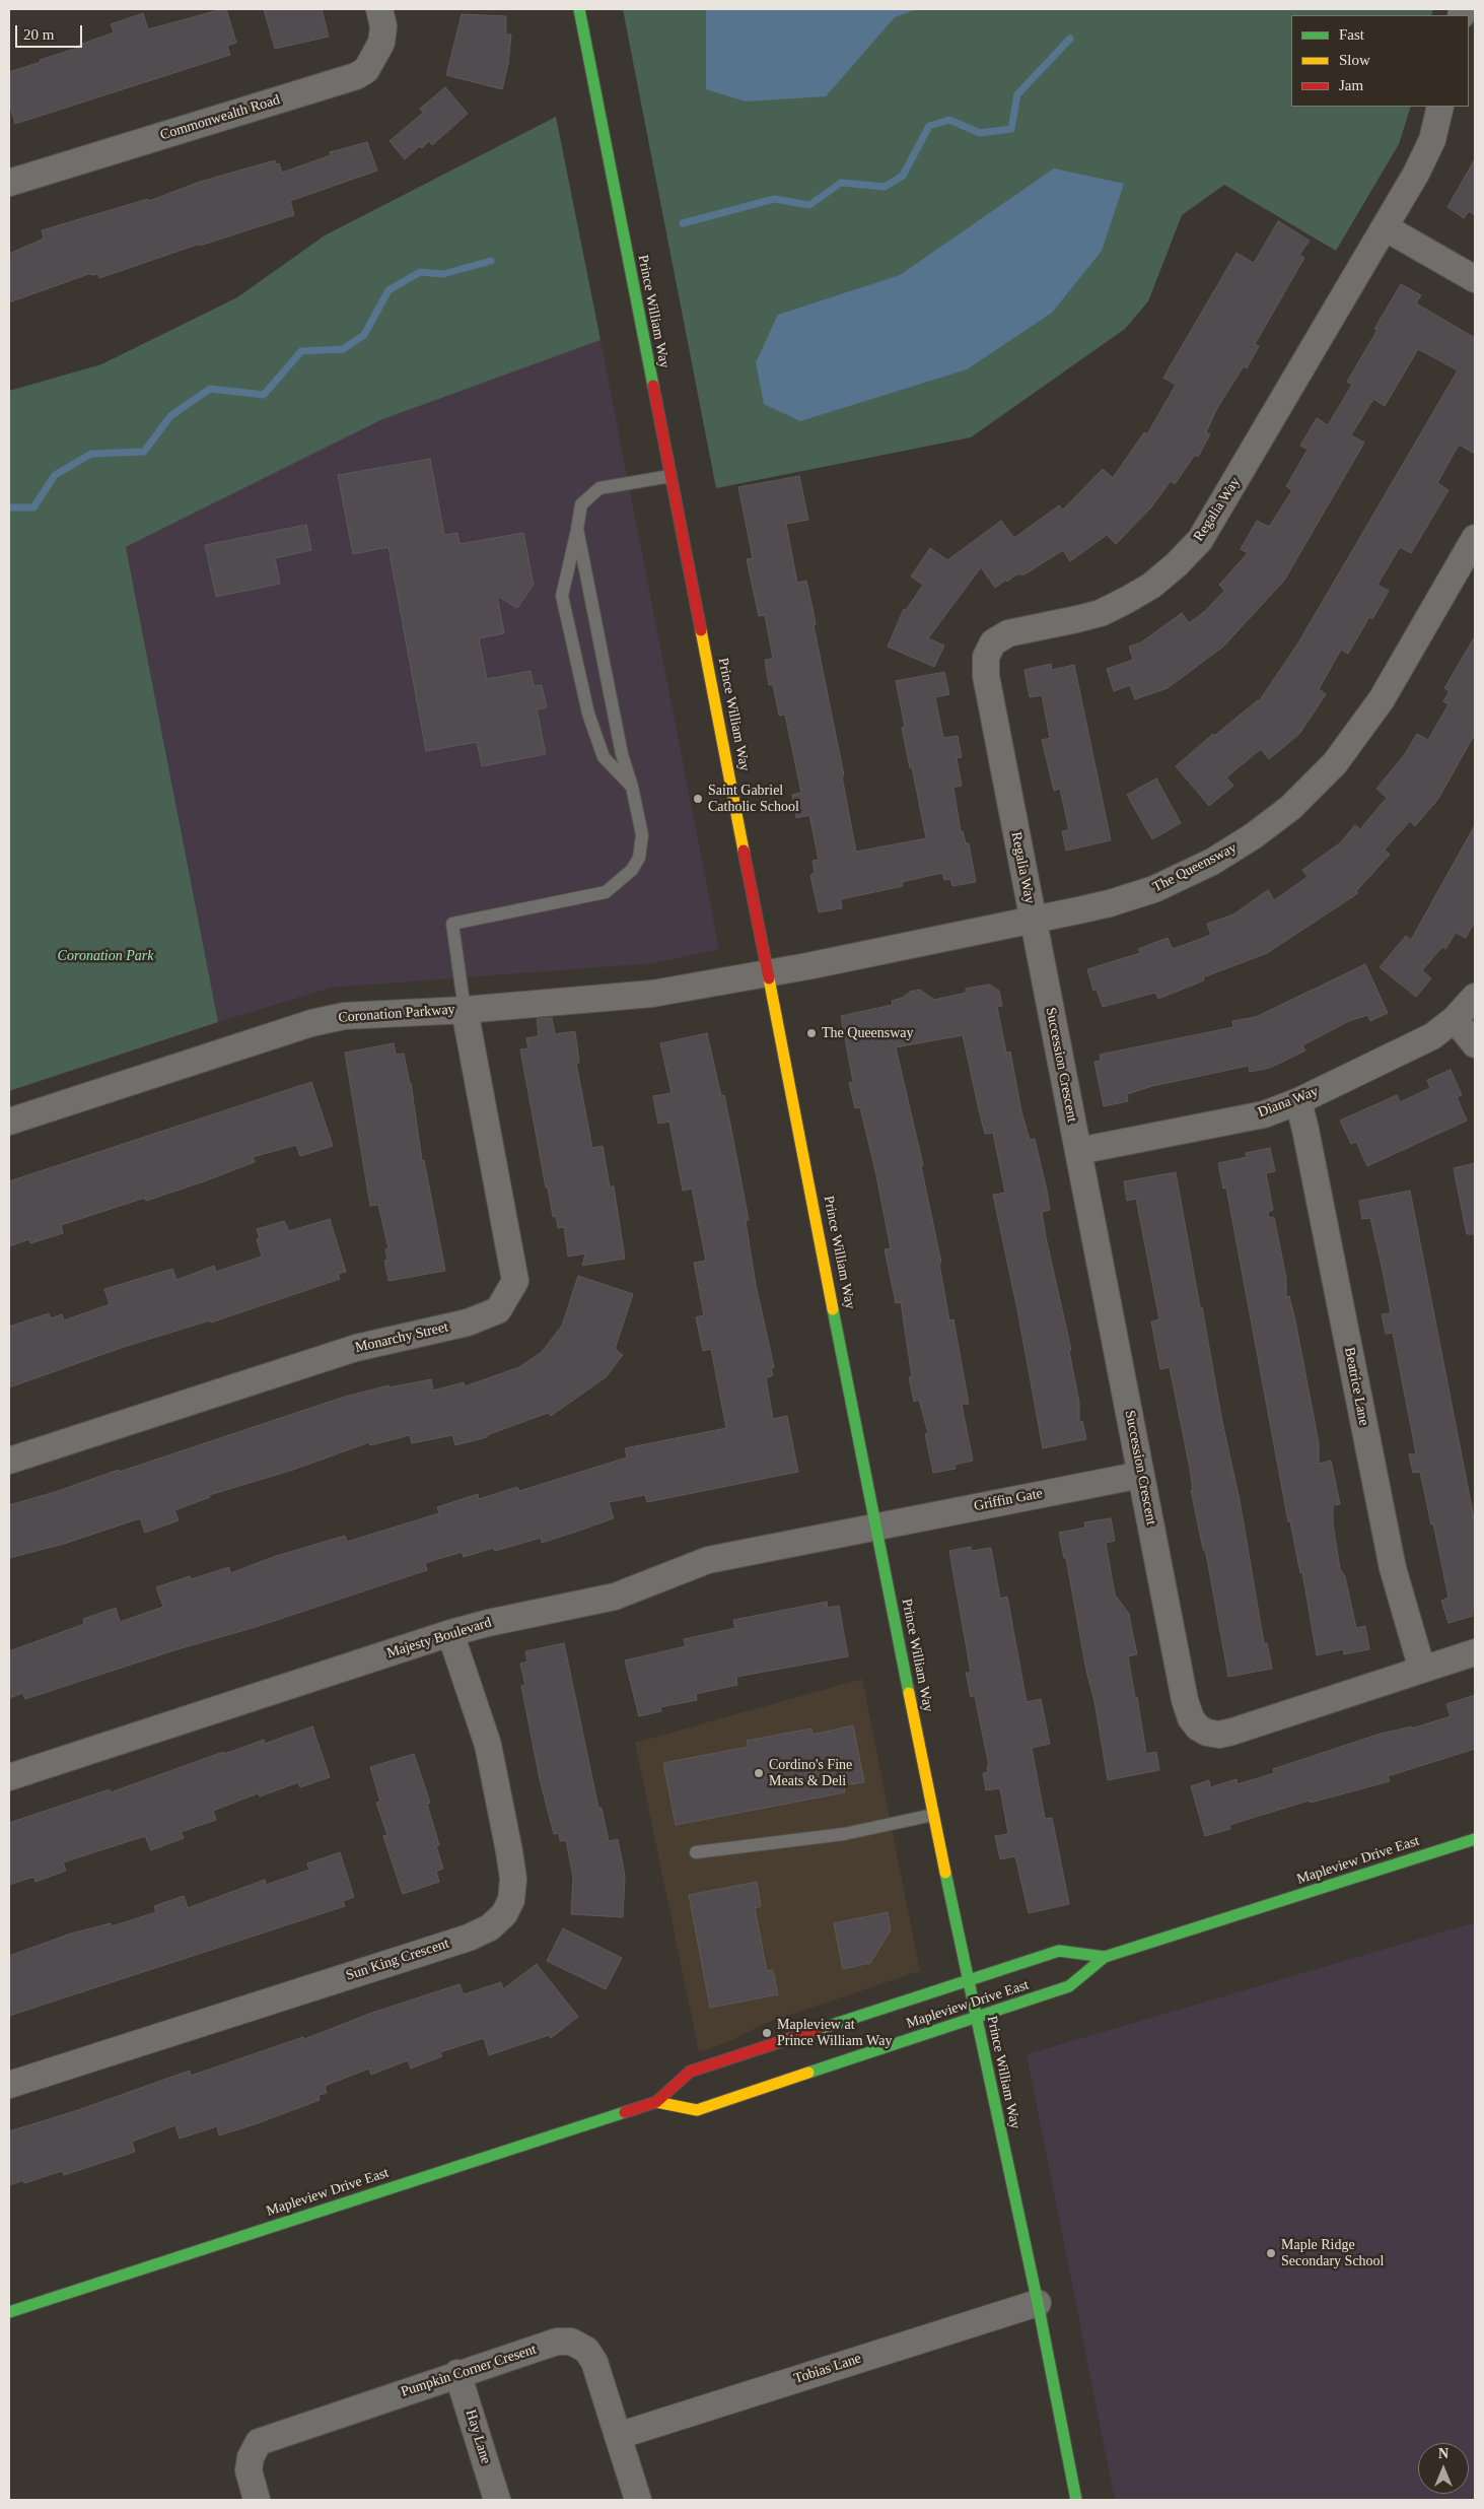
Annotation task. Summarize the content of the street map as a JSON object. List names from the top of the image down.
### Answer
{
  "streets": {
    "street": [
      "Commonwealth Road",
      "Prince William Way",
      "Regalia Way",
      "The Queensway",
      "Coronation Parkway",
      "Succession Crescent",
      "Diana Way",
      "Monarchy Street",
      "Beatrice Lane",
      "Griffin Gate",
      "Majesty Boulevard",
      "Mapleview Drive East",
      "Sun King Crescent",
      "Tobias Lane",
      "Pumpkin Corner Cresent",
      "Hay Lane"
    ]
  },
  "crossings": [
    ["Prince William Way", "The Queensway"],
    ["Prince William Way", "Coronation Parkway"],
    ["Prince William Way", "Griffin Gate"],
    ["Prince William Way", "Majesty Boulevard"],
    ["Prince William Way", "Mapleview Drive East"],
    ["Prince William Way", "Tobias Lane"],
    ["Regalia Way", "The Queensway"],
    ["Regalia Way", "Succession Crescent"],
    ["The Queensway", "Coronation Parkway"],
    ["The Queensway", "Succession Crescent"],
    ["Coronation Parkway", "Monarchy Street"],
    ["Succession Crescent", "Diana Way"],
    ["Succession Crescent", "Beatrice Lane"],
    ["Succession Crescent", "Griffin Gate"],
    ["Diana Way", "Beatrice Lane"],
    ["Griffin Gate", "Majesty Boulevard"],
    ["Majesty Boulevard", "Sun King Crescent"],
    ["Tobias Lane", "Pumpkin Corner Cresent"],
    ["Pumpkin Corner Cresent", "Hay Lane"]
  ],
  "parks": ["Coronation Park"],
  "places": [
    "Saint Gabriel Catholic School",
    "The Queensway",
    "Cordino's Fine Meats & Deli",
    "Mapleview at Prince William Way",
    "Maple Ridge Secondary School"
  ],
  "legend": ["Fast", "Slow", "Jam"],
  "scale_bar": "20 m",
  "north": "top"
}
